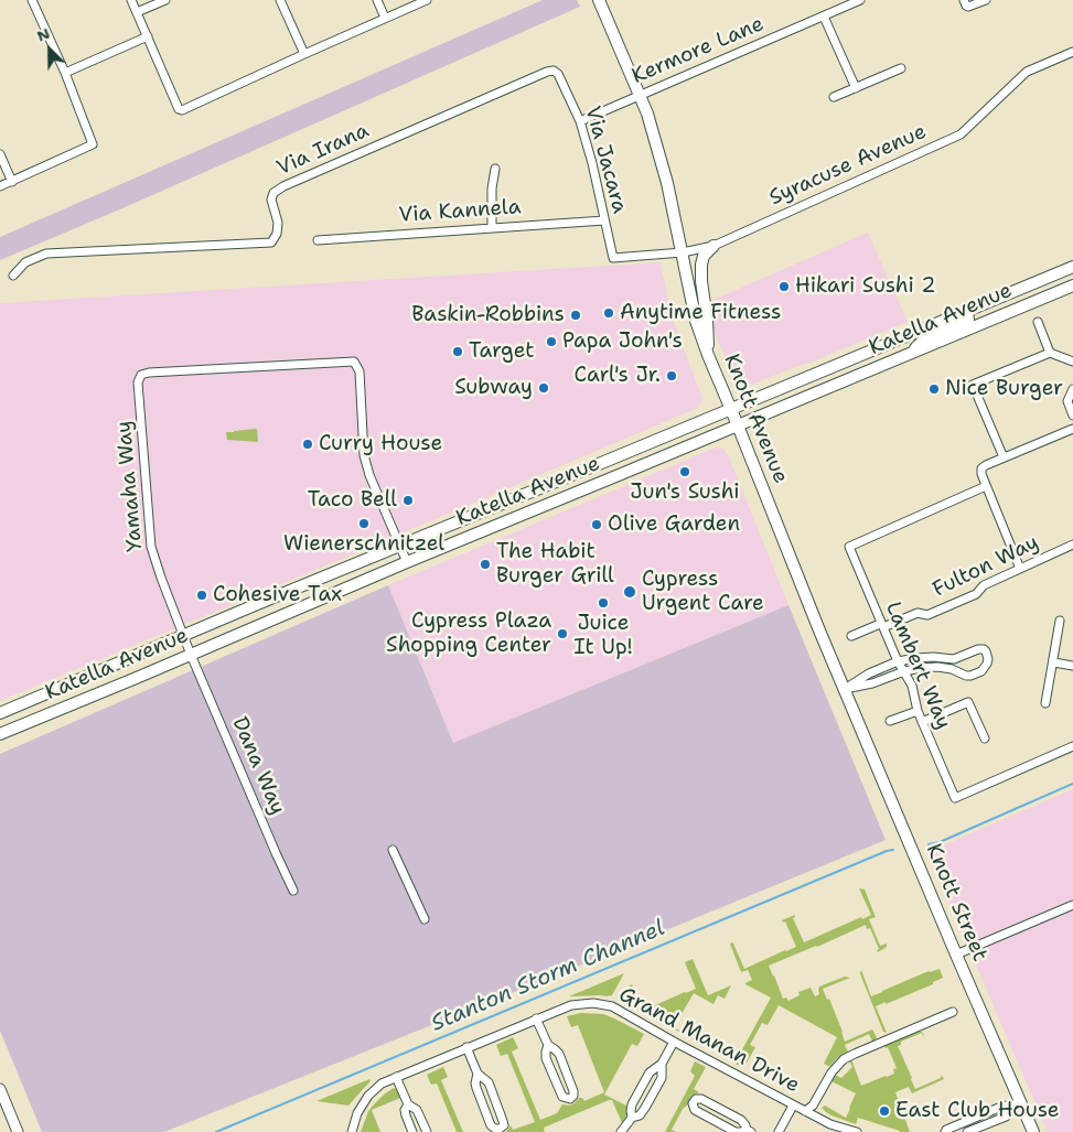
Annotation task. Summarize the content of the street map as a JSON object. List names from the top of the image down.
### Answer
{
  "streets": {
    "main road": ["Katella Avenue", "Knott Avenue", "Knott Street"],
    "street": [
      "Kermore Lane",
      "Via Irana",
      "Via Jacara",
      "Syracuse Avenue",
      "Via Kannela",
      "Yamaha Way",
      "Fulton Way",
      "Lambert Way",
      "Dana Way",
      "Grand Manan Drive"
    ]
  },
  "crossings": [
    ["Kermore Lane", "Via Jacara"],
    ["Kermore Lane", "Knott Avenue"],
    ["Via Irana", "Via Jacara"],
    ["Via Jacara", "Syracuse Avenue"],
    ["Via Jacara", "Via Kannela"],
    ["Syracuse Avenue", "Knott Avenue"],
    ["Katella Avenue", "Knott Avenue"],
    ["Katella Avenue", "Yamaha Way"],
    ["Katella Avenue", "Dana Way"],
    ["Knott Avenue", "Knott Street"],
    ["Yamaha Way", "Dana Way"],
    ["Fulton Way", "Lambert Way"]
  ],
  "water": ["Stanton Storm Channel"],
  "places": [
    "Hikari Sushi 2",
    "Anytime Fitness",
    "Baskin-Robbins",
    "Papa John's",
    "Target",
    "Carl's Jr.",
    "Subway",
    "Nice Burger",
    "Curry House",
    "Jun's Sushi",
    "Taco Bell",
    "Wienerschnitzel",
    "Olive Garden",
    "The Habit Burger Grill",
    "Cypress Urgent Care",
    "Cohesive Tax",
    "Juice It Up!",
    "Cypress Plaza Shopping Center",
    "East Club House"
  ],
  "north": "top left"
}
